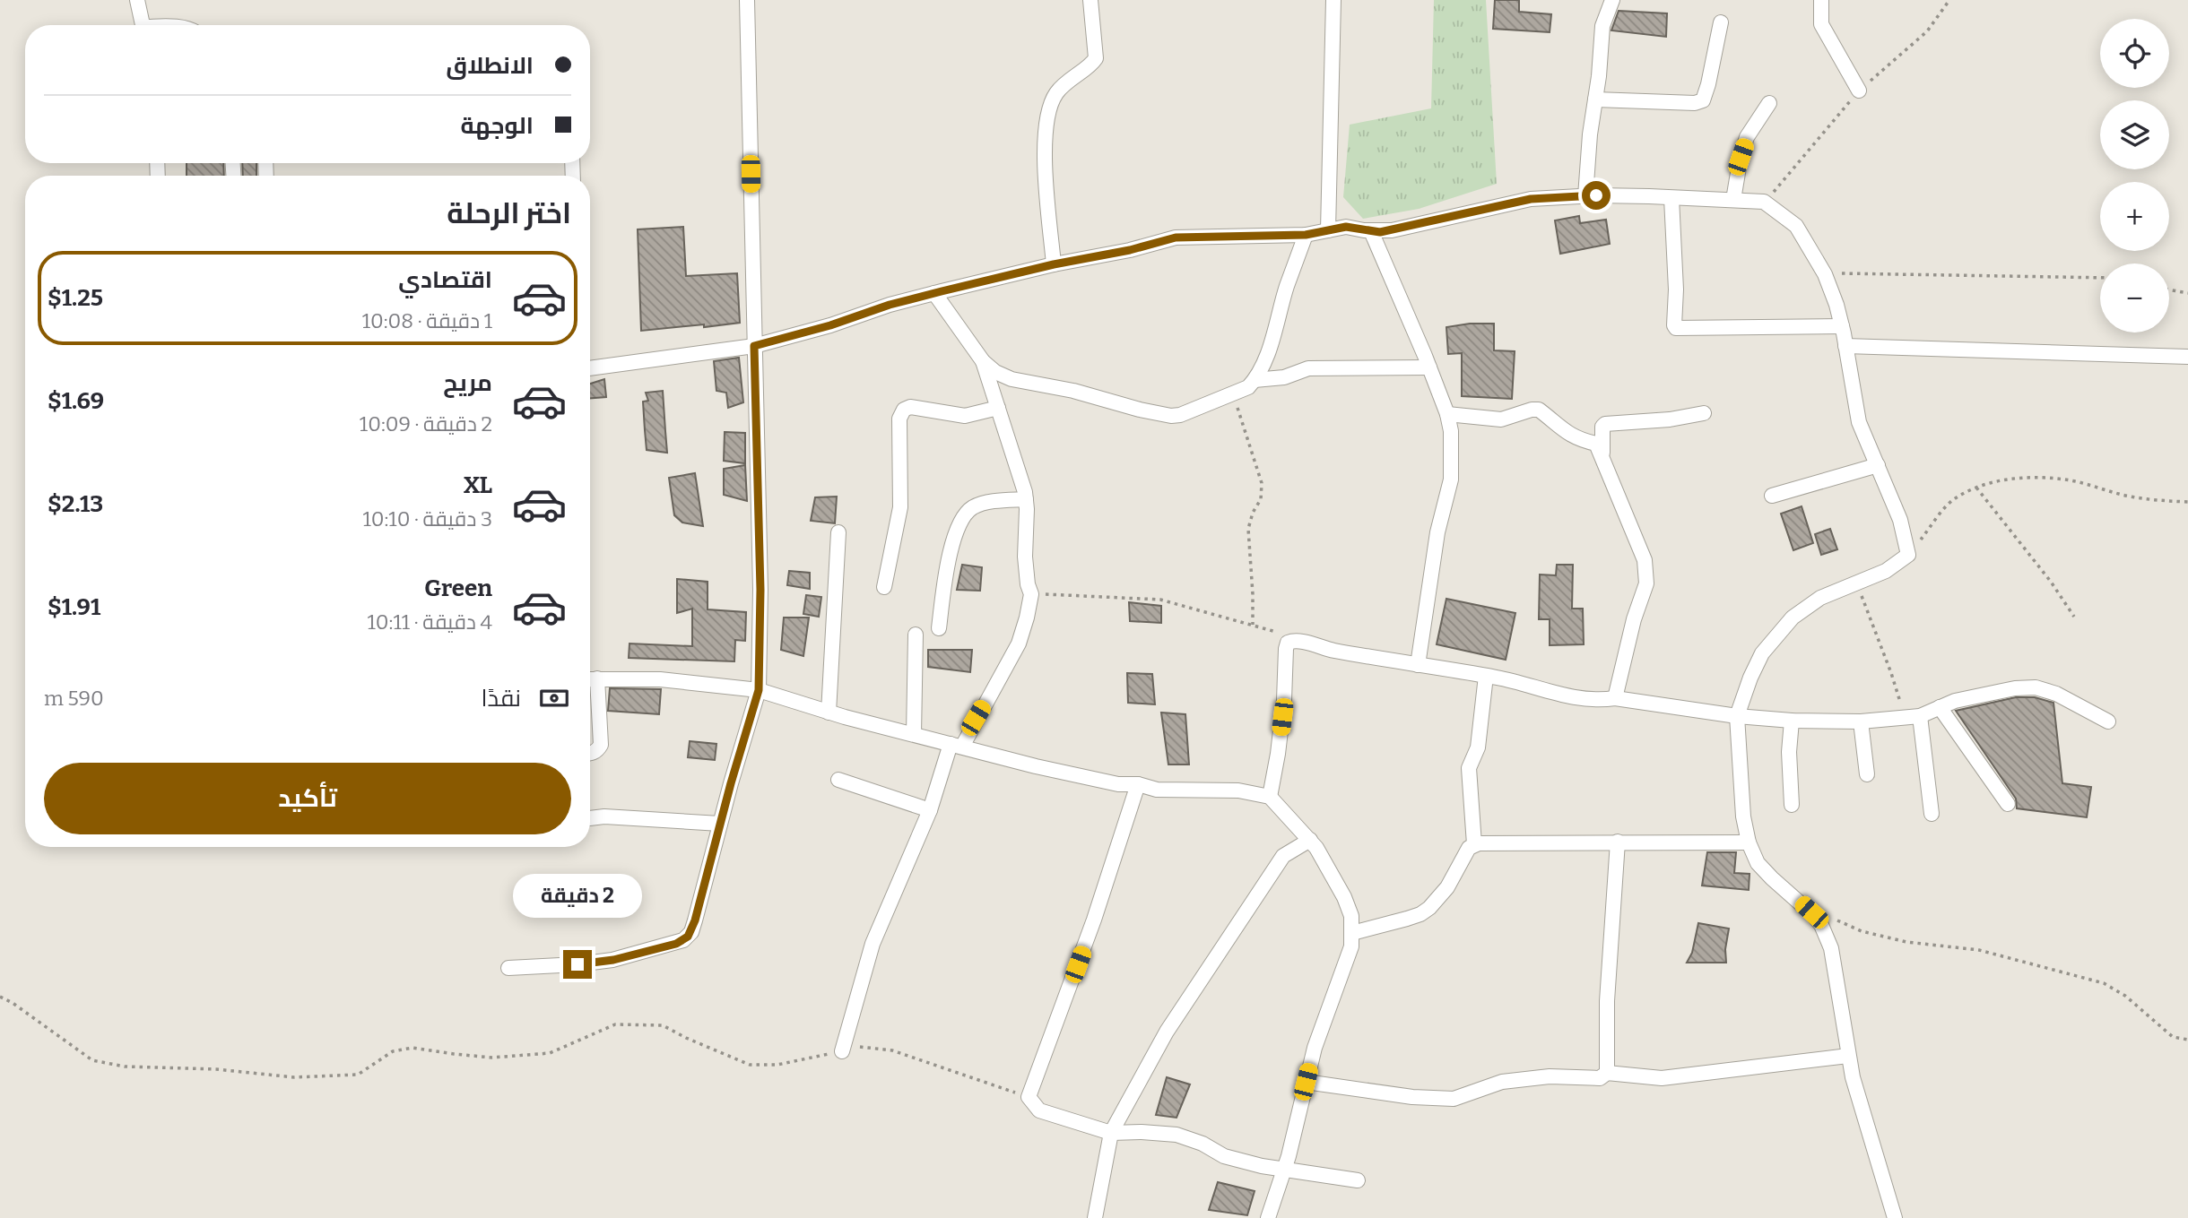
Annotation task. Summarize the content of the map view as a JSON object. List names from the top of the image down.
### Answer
{
  "page": {
    "map_buttons": ["+", "−"],
    "banner": ["الانطلاق", "الوجهة"],
    "heading": "اختر الرحلة",
    "list": [
      {
        "name": "اقتصادي",
        "note": "1 دقيقة · 10:08",
        "value": "$1.25"
      },
      {
        "name": "مريح",
        "note": "2 دقيقة · 10:09",
        "value": "$1.69"
      },
      {
        "name": "XL",
        "note": "3 دقيقة · 10:10",
        "value": "$2.13"
      },
      {
        "name": "Green",
        "note": "4 دقيقة · 10:11",
        "value": "$1.91"
      }
    ],
    "pay": ["نقدًا", "590 m"],
    "buttons": "تأكيد",
    "bubble": "2 دقيقة"
  }
}
